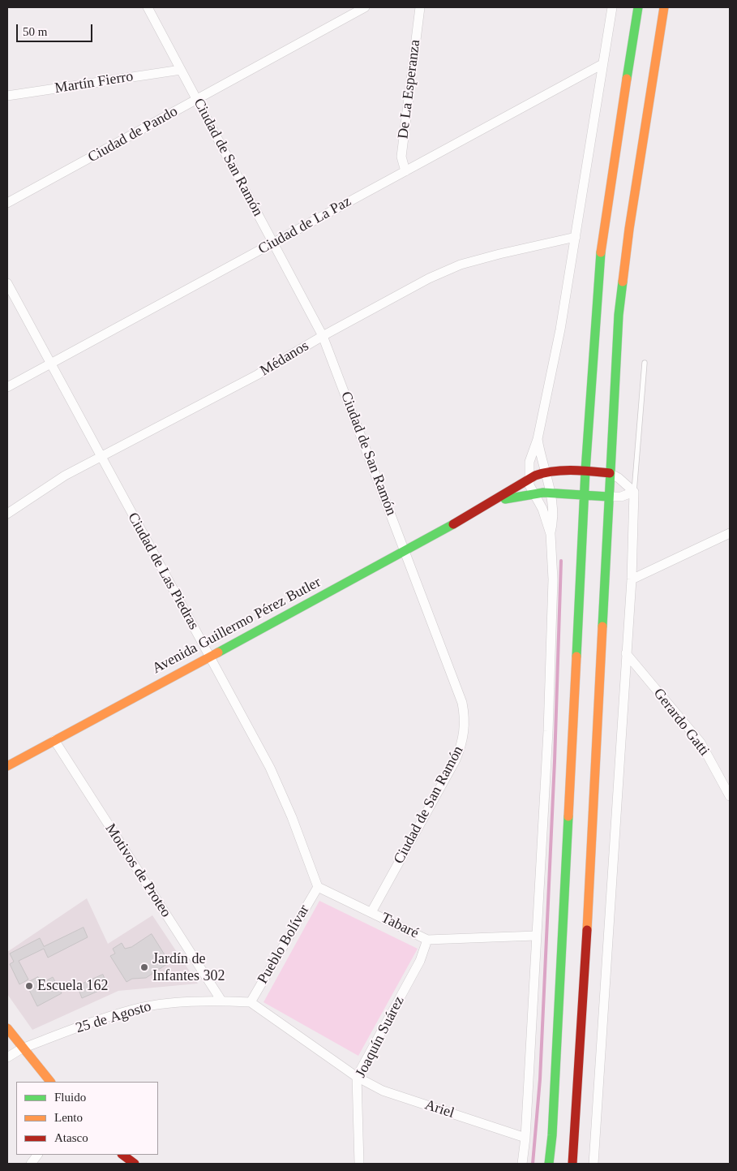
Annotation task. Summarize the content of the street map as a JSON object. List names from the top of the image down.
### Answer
{
  "streets": {
    "main road": ["Avenida Guillermo Pérez Butler"],
    "street": [
      "Martín Fierro",
      "De La Esperanza",
      "Ciudad de Pando",
      "Ciudad de San Ramón",
      "Ciudad de La Paz",
      "Médanos",
      "Ciudad de Las Piedras",
      "Gerardo Gatti",
      "Motivos de Proteo",
      "Tabaré",
      "Pueblo Bolívar",
      "25 de Agosto",
      "Joaquín Suárez",
      "Ariel"
    ]
  },
  "crossings": [
    ["Martín Fierro", "Ciudad de San Ramón"],
    ["De La Esperanza", "Ciudad de La Paz"],
    ["Ciudad de Pando", "Ciudad de San Ramón"],
    ["Ciudad de San Ramón", "Ciudad de La Paz"],
    ["Ciudad de San Ramón", "Médanos"],
    ["Ciudad de San Ramón", "Avenida Guillermo Pérez Butler"],
    ["Ciudad de San Ramón", "Tabaré"],
    ["Ciudad de La Paz", "Ciudad de Las Piedras"],
    ["Médanos", "Ciudad de Las Piedras"],
    ["Ciudad de Las Piedras", "Avenida Guillermo Pérez Butler"],
    ["Ciudad de Las Piedras", "Tabaré"],
    ["Ciudad de Las Piedras", "Pueblo Bolívar"],
    ["Avenida Guillermo Pérez Butler", "Motivos de Proteo"],
    ["Motivos de Proteo", "25 de Agosto"],
    ["Tabaré", "Pueblo Bolívar"],
    ["Tabaré", "Joaquín Suárez"],
    ["Pueblo Bolívar", "25 de Agosto"],
    ["Pueblo Bolívar", "Ariel"],
    ["25 de Agosto", "Ariel"],
    ["Joaquín Suárez", "Ariel"]
  ],
  "places": ["Jardín de Infantes 302", "Escuela 162"],
  "legend": ["Fluido", "Lento", "Atasco"],
  "scale_bar": "50 m"
}
